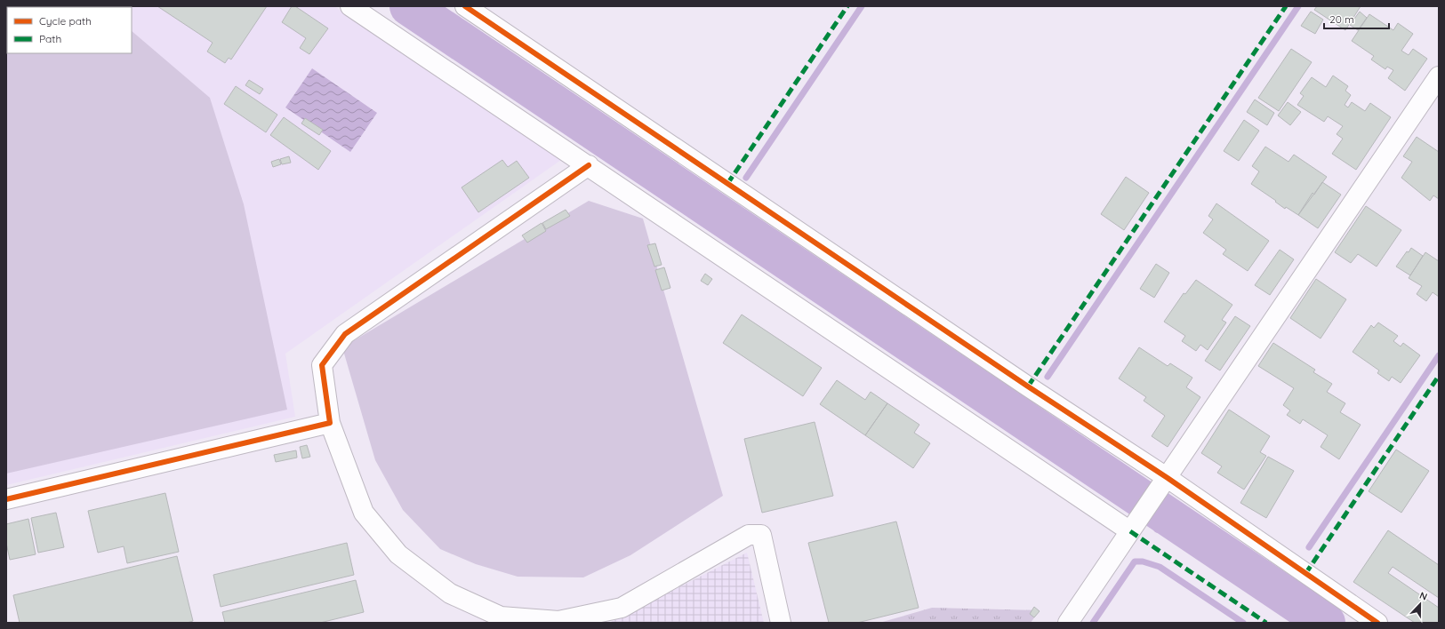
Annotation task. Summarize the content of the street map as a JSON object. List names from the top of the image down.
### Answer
{
  "legend": ["Cycle path", "Path"],
  "scale_bar": "20 m",
  "north": "top"
}
